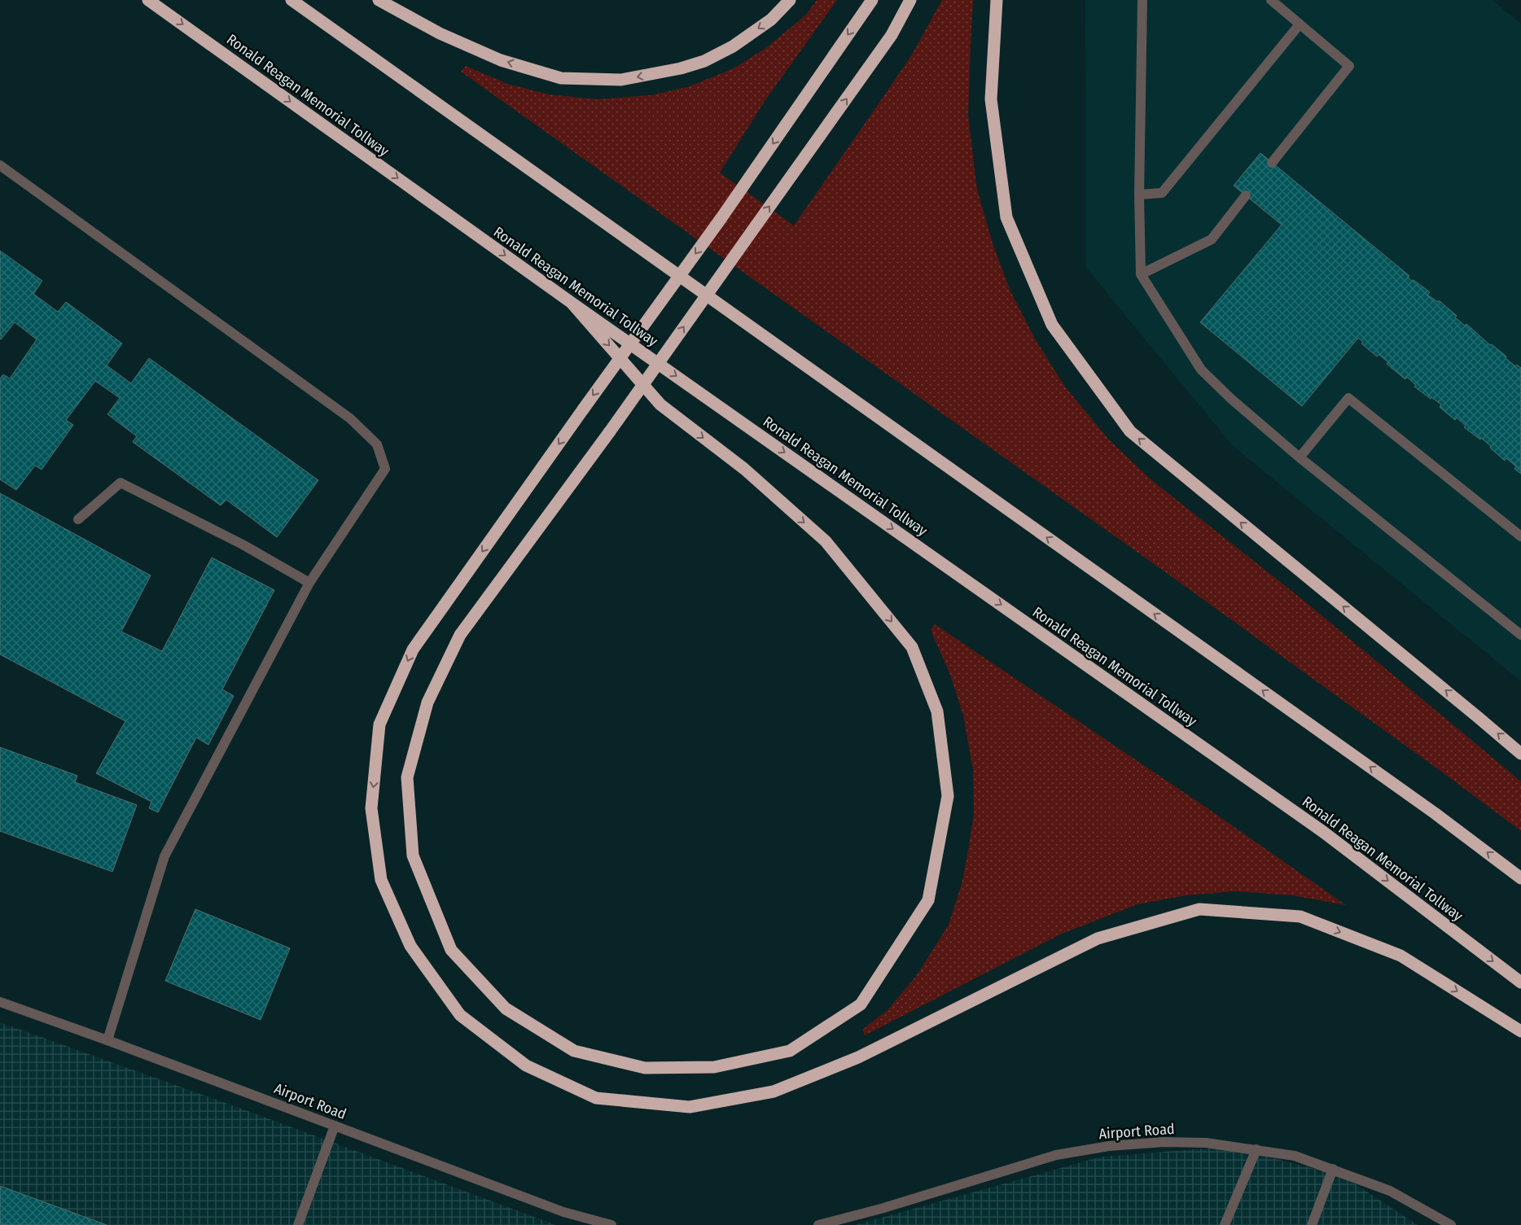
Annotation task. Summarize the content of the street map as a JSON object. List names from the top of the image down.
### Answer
{
  "streets": {
    "highway": ["Ronald Reagan Memorial Tollway"],
    "street": ["Airport Road"]
  }
}
